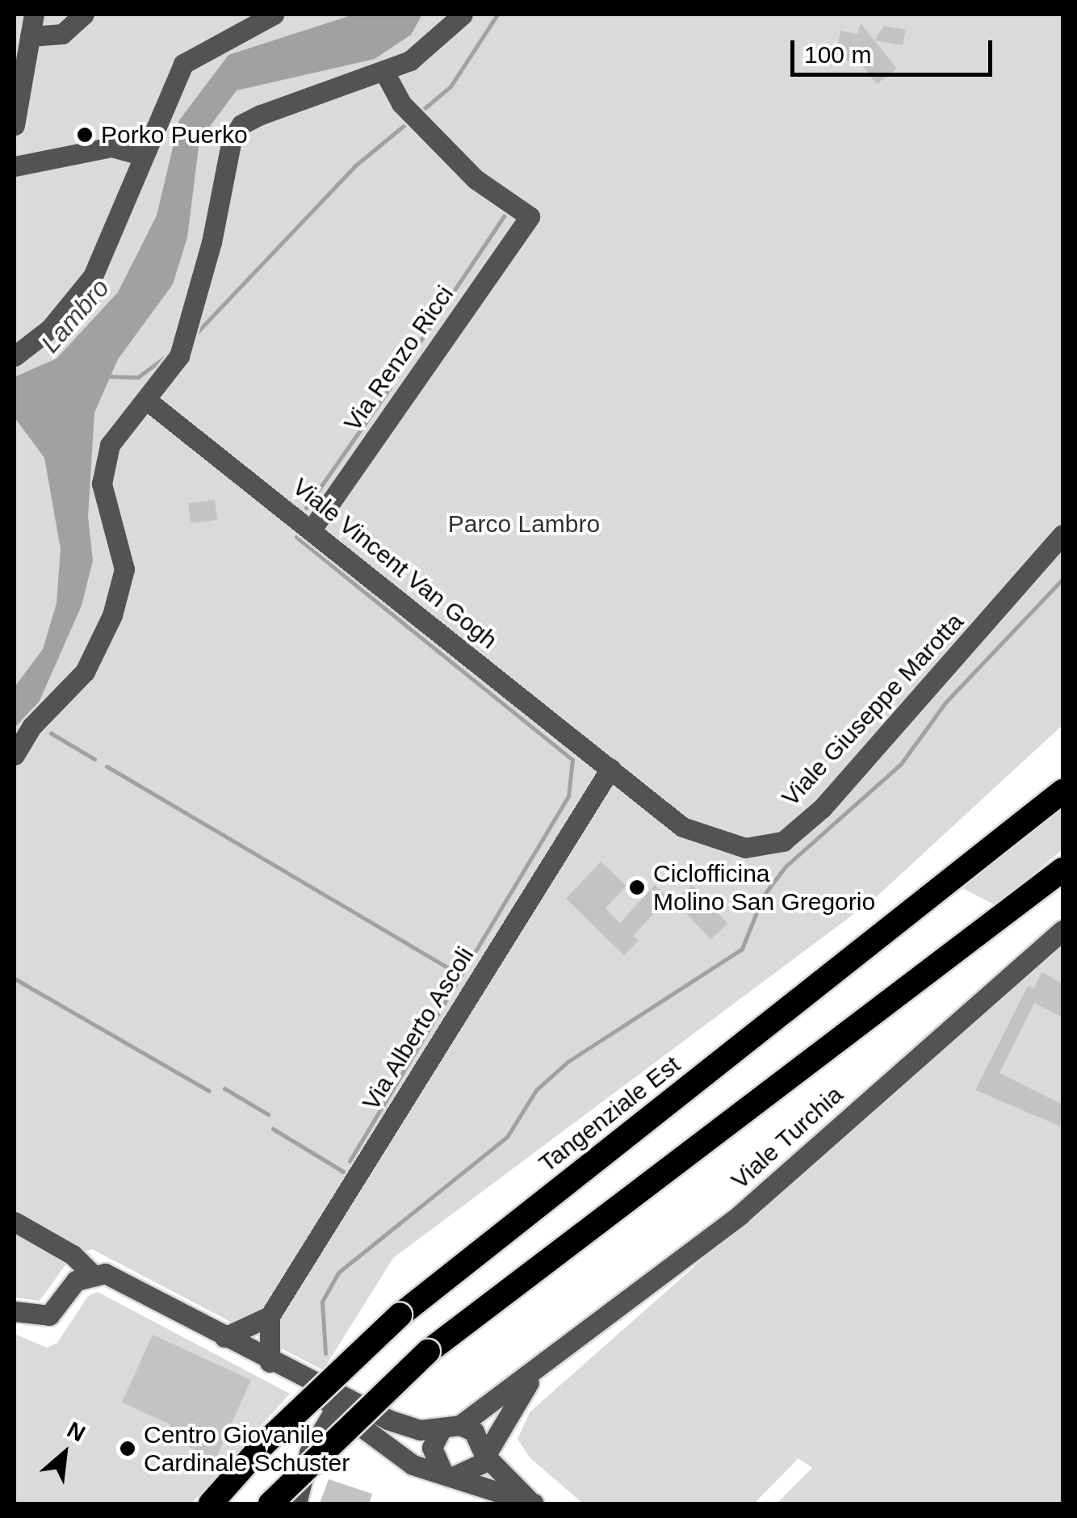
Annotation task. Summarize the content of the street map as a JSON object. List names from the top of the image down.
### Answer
{
  "streets": {
    "highway": ["Tangenziale Est"],
    "street": [
      "Via Renzo Ricci",
      "Viale Vincent Van Gogh",
      "Viale Giuseppe Marotta",
      "Via Alberto Ascoli",
      "Viale Turchia"
    ]
  },
  "crossings": [
    ["Via Renzo Ricci", "Viale Vincent Van Gogh"],
    ["Viale Vincent Van Gogh", "Viale Giuseppe Marotta"],
    ["Viale Vincent Van Gogh", "Via Alberto Ascoli"],
    ["Viale Giuseppe Marotta", "Via Alberto Ascoli"]
  ],
  "water": ["Lambro"],
  "parks": ["Parco Lambro"],
  "places": ["Porko Puerko", "Ciclofficina Molino San Gregorio", "Centro Giovanile Cardinale Schuster"],
  "scale_bar": "100 m",
  "north": "top right"
}
